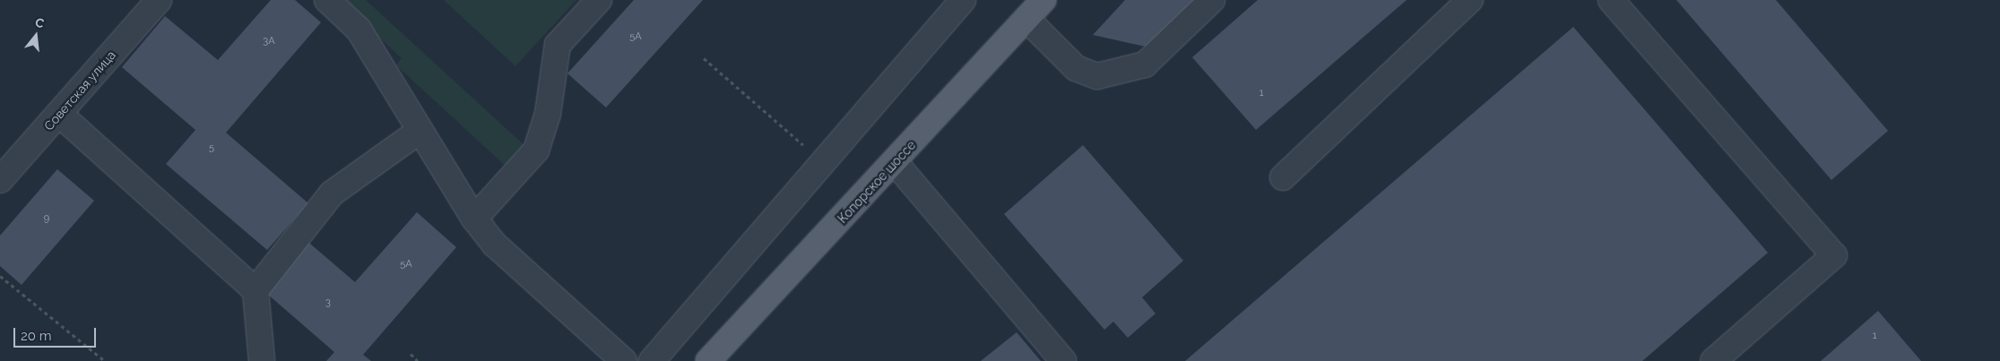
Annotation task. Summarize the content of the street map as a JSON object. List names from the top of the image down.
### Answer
{
  "streets": {
    "main road": ["Копорское шоссе"],
    "street": ["Советская улица"]
  },
  "house_numbers": [
    "5А",
    "3А",
    "1",
    "5",
    "9",
    "5А",
    "3",
    "1"
  ],
  "scale_bar": "20 m",
  "north": "top"
}
